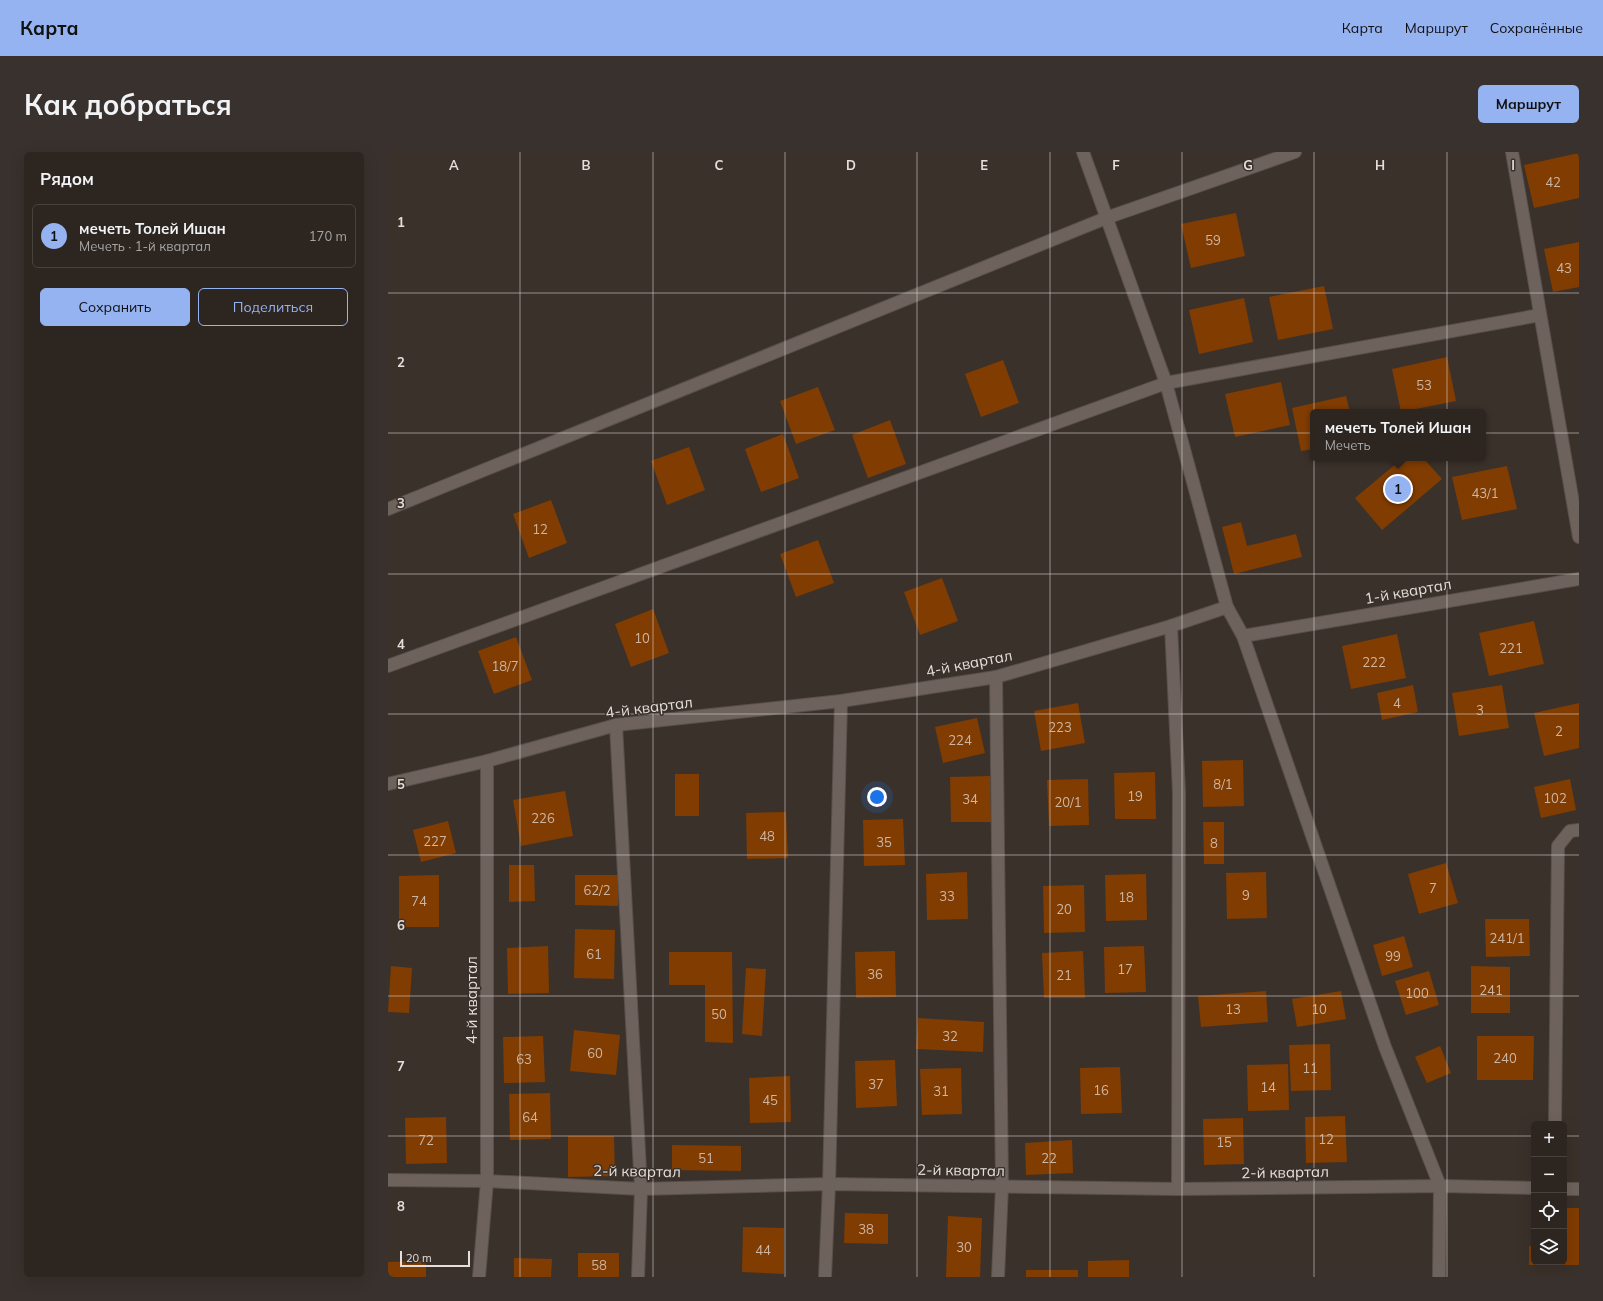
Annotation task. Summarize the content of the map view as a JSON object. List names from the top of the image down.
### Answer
{
  "streets": {
    "street": ["1-й квартал", "4-й квартал", "2-й квартал"]
  },
  "crossings": [
    ["4-й квартал", "2-й квартал"]
  ],
  "house_numbers": [
    "42",
    "59",
    "43",
    "53",
    "43/1",
    "12",
    "10",
    "221",
    "222",
    "18/7",
    "4",
    "3",
    "223",
    "2",
    "224",
    "8/1",
    "19",
    "102",
    "34",
    "20/1",
    "226",
    "48",
    "227",
    "35",
    "8",
    "7",
    "62/2",
    "9",
    "33",
    "18",
    "74",
    "20",
    "241/1",
    "61",
    "99",
    "17",
    "36",
    "21",
    "241",
    "100",
    "13",
    "10",
    "50",
    "32",
    "60",
    "240",
    "63",
    "11",
    "37",
    "14",
    "16",
    "31",
    "45",
    "64",
    "12",
    "72",
    "15",
    "51",
    "22",
    "38",
    "30",
    "44",
    "58"
  ],
  "scale_bar": "20 m",
  "page": {
    "header": "Карта",
    "nav": ["Карта", "Маршрут", "Сохранённые"],
    "buttons": [
      "Маршрут",
      ["Сохранить", "Поделиться"]
    ],
    "title": "Как добраться",
    "heading": "Рядом",
    "list": [
      {
        "mark": "1",
        "name": "мечеть Толей Ишан",
        "note": "Мечеть · 1-й квартал",
        "value": "170 m"
      }
    ],
    "popup": ["мечеть Толей Ишан", "Мечеть"],
    "pins": "1",
    "map_buttons": ["+", "−"],
    "scale": "20 m"
  },
  "grid": {
    "columns": [
      "A",
      "B",
      "C",
      "D",
      "E",
      "F",
      "G",
      "H",
      "I"
    ],
    "rows": [
      "1",
      "2",
      "3",
      "4",
      "5",
      "6",
      "7",
      "8"
    ]
  }
}
